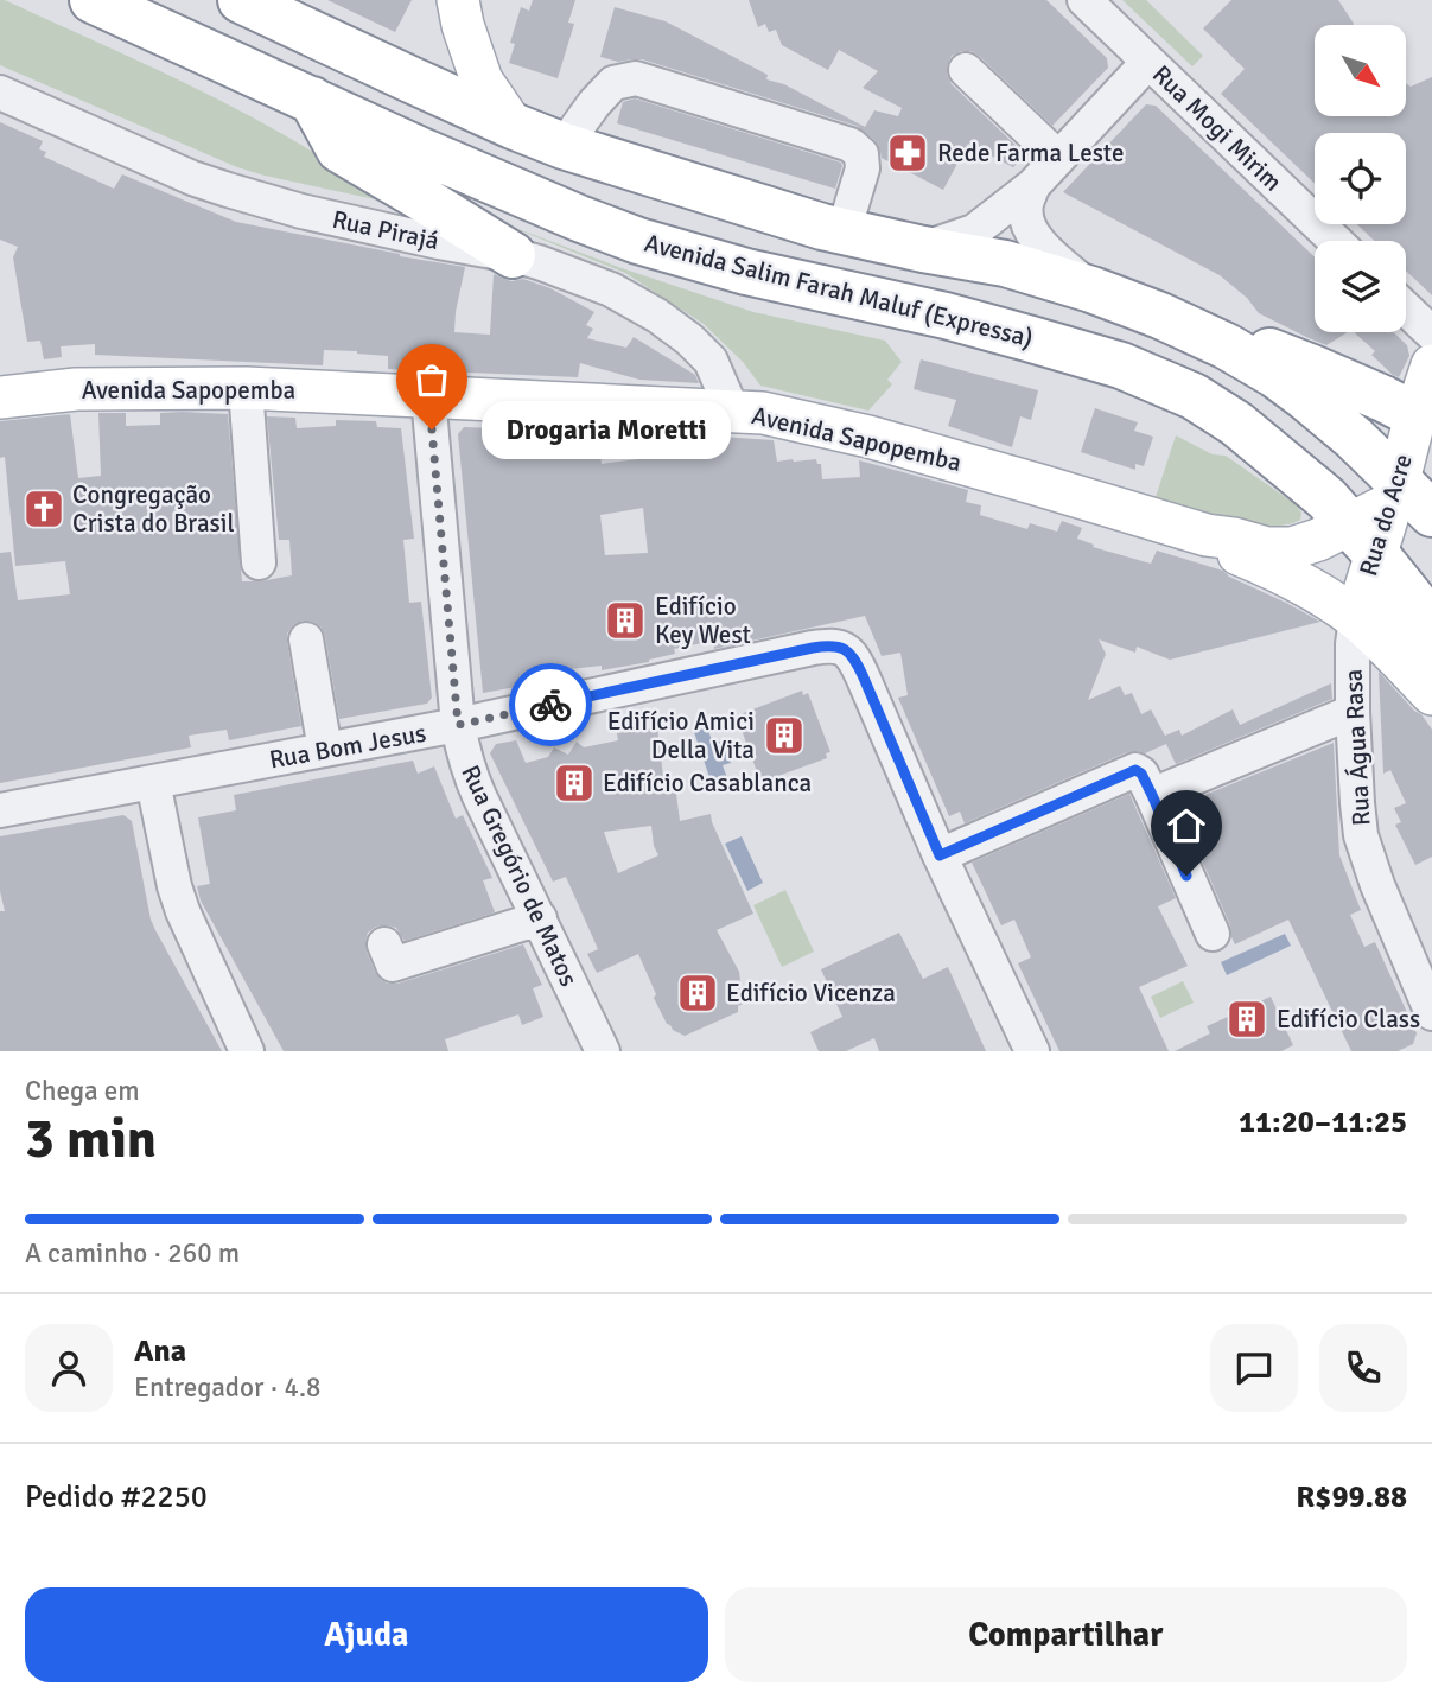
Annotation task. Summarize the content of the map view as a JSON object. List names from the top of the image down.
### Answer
{
  "streets": {
    "highway": ["Avenida Salim Farah Maluf (Expressa)"],
    "main road": ["Avenida Sapopemba", "Rua do Acre"],
    "street": [
      "Rua Mogi Mirim",
      "Rua Pirajá",
      "Rua Bom Jesus",
      "Rua Água Rasa",
      "Rua Gregório de Matos"
    ]
  },
  "crossings": [
    ["Rua Pirajá", "Avenida Sapopemba"],
    ["Avenida Salim Farah Maluf (Expressa)", "Avenida Sapopemba"],
    ["Avenida Salim Farah Maluf (Expressa)", "Rua do Acre"],
    ["Avenida Sapopemba", "Rua do Acre"],
    ["Avenida Sapopemba", "Rua Água Rasa"],
    ["Avenida Sapopemba", "Rua Gregório de Matos"],
    ["Rua do Acre", "Rua Água Rasa"],
    ["Rua Bom Jesus", "Rua Gregório de Matos"]
  ],
  "places": {
    "pharmacy": ["Rede Farma Leste"],
    "other": ["Drogaria Moretti"],
    "church": ["Congregação Crista do Brasil"],
    "building": [
      "Edifício Key West",
      "Edifício Amici Della Vita",
      "Edifício Casablanca",
      "Edifício Vicenza",
      "Edifício Class"
    ]
  },
  "north": "bottom right",
  "page": {
    "bubble": "Drogaria Moretti",
    "heading": ["3 min", "Chega em", "11:20–11:25"],
    "panel": [
      "Ana",
      "Entregador · 4.8",
      "Pedido #2250",
      "R$99.88"
    ],
    "bar": "A caminho · 260 m",
    "buttons": ["Ajuda", "Compartilhar"]
  }
}
